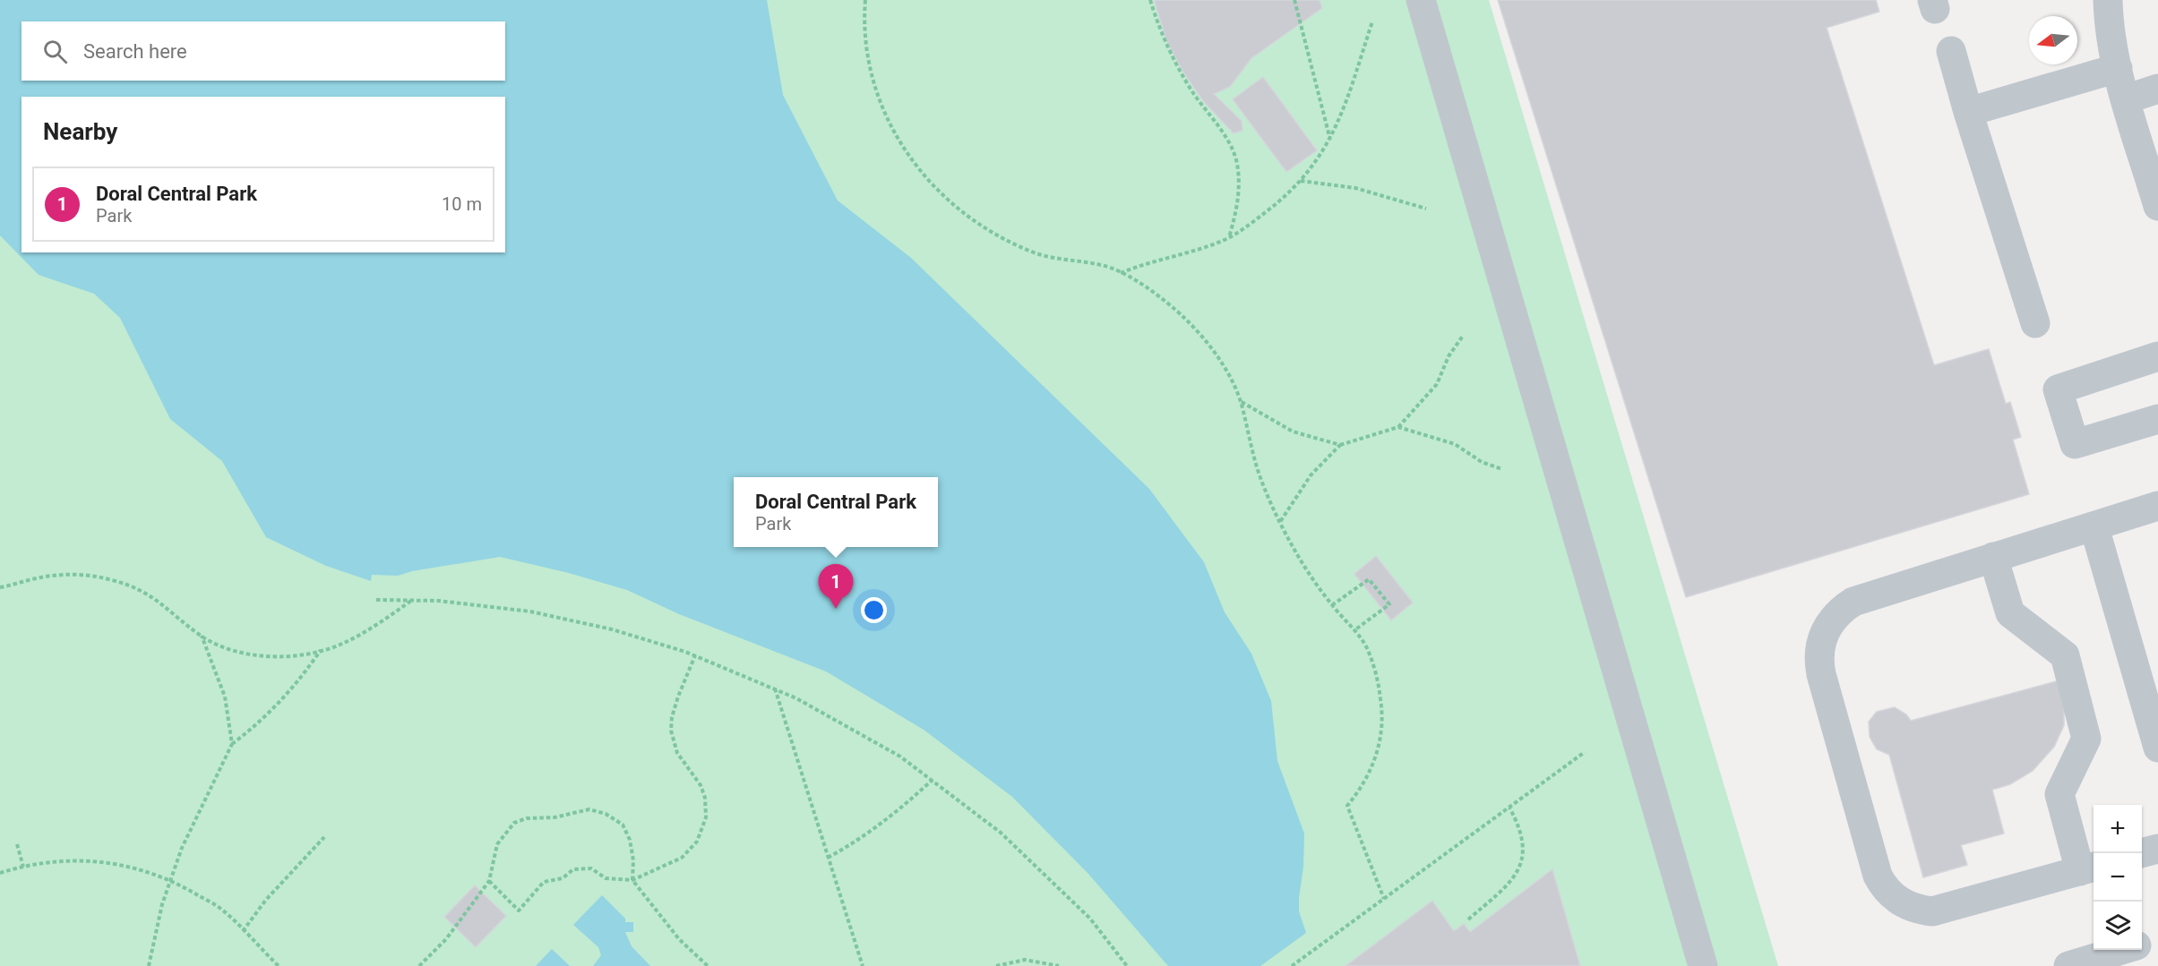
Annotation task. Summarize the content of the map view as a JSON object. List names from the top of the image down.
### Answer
{
  "north": "left",
  "page": {
    "search": "Search here",
    "heading": "Nearby",
    "list": [
      {
        "mark": "1",
        "name": "Doral Central Park",
        "note": "Park",
        "value": "10 m"
      }
    ],
    "popup": ["Doral Central Park", "Park"],
    "pins": "1",
    "map_buttons": ["+", "−"]
  }
}
